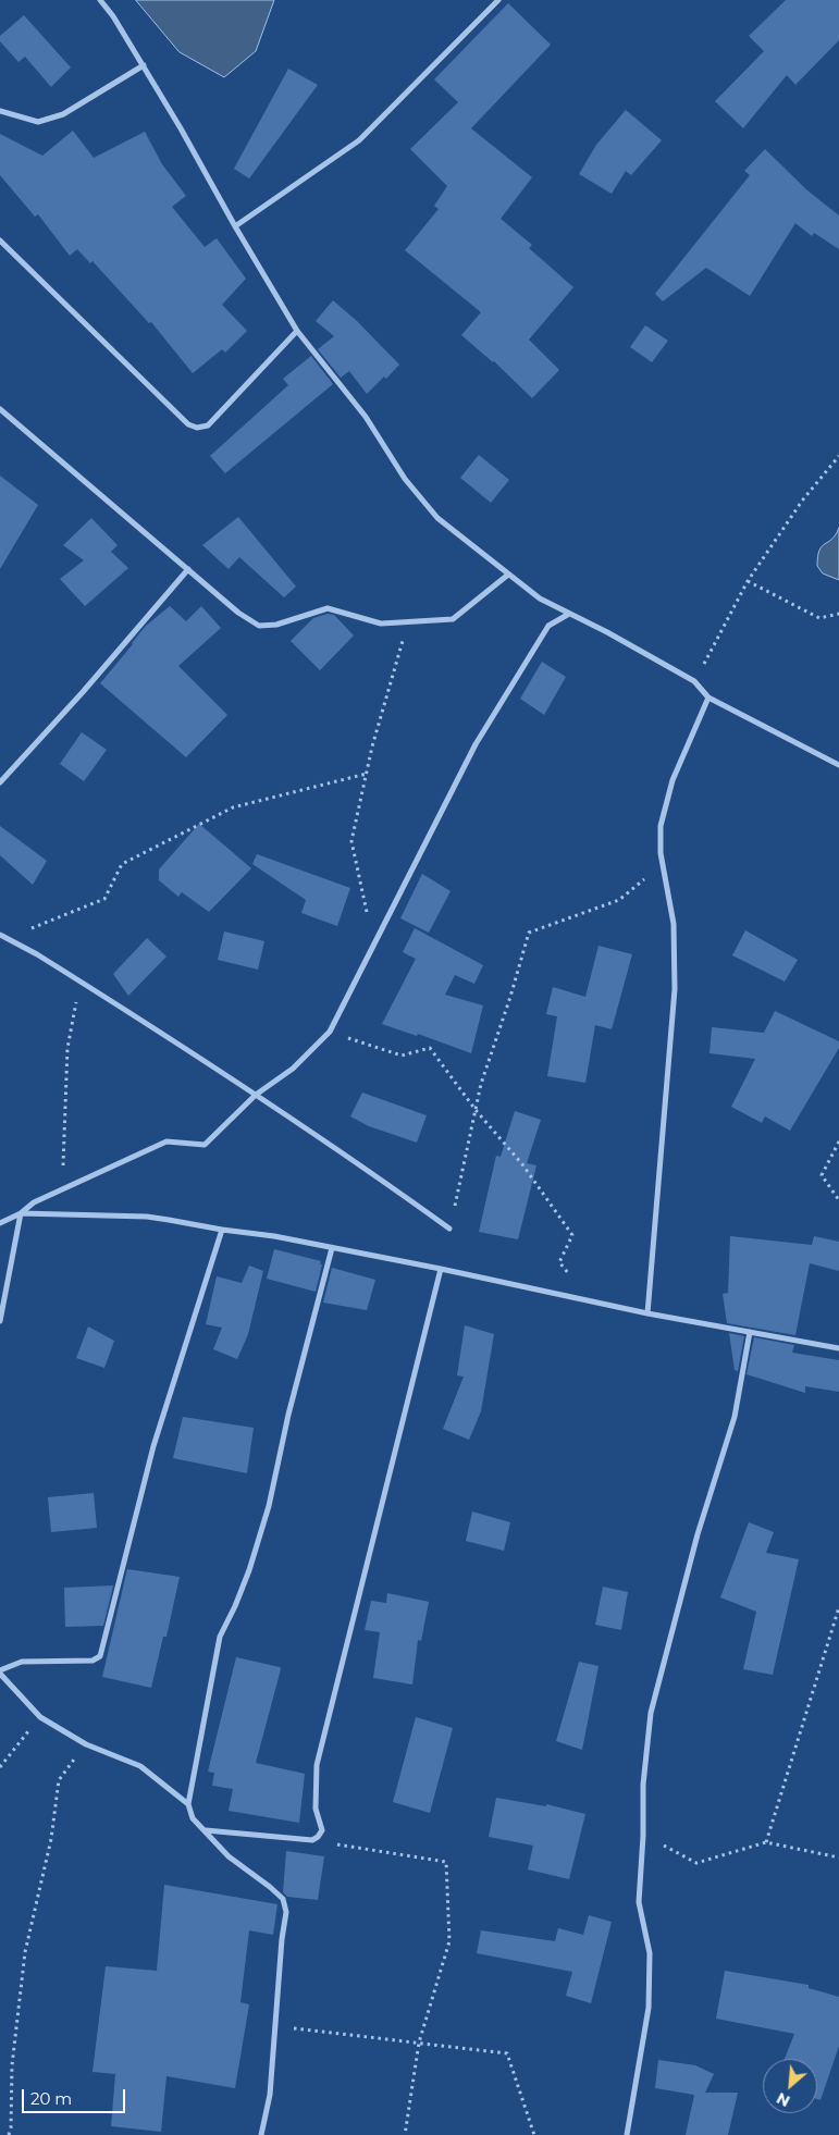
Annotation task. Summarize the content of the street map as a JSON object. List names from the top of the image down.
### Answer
{
  "scale_bar": "20 m",
  "north": "bottom left"
}
